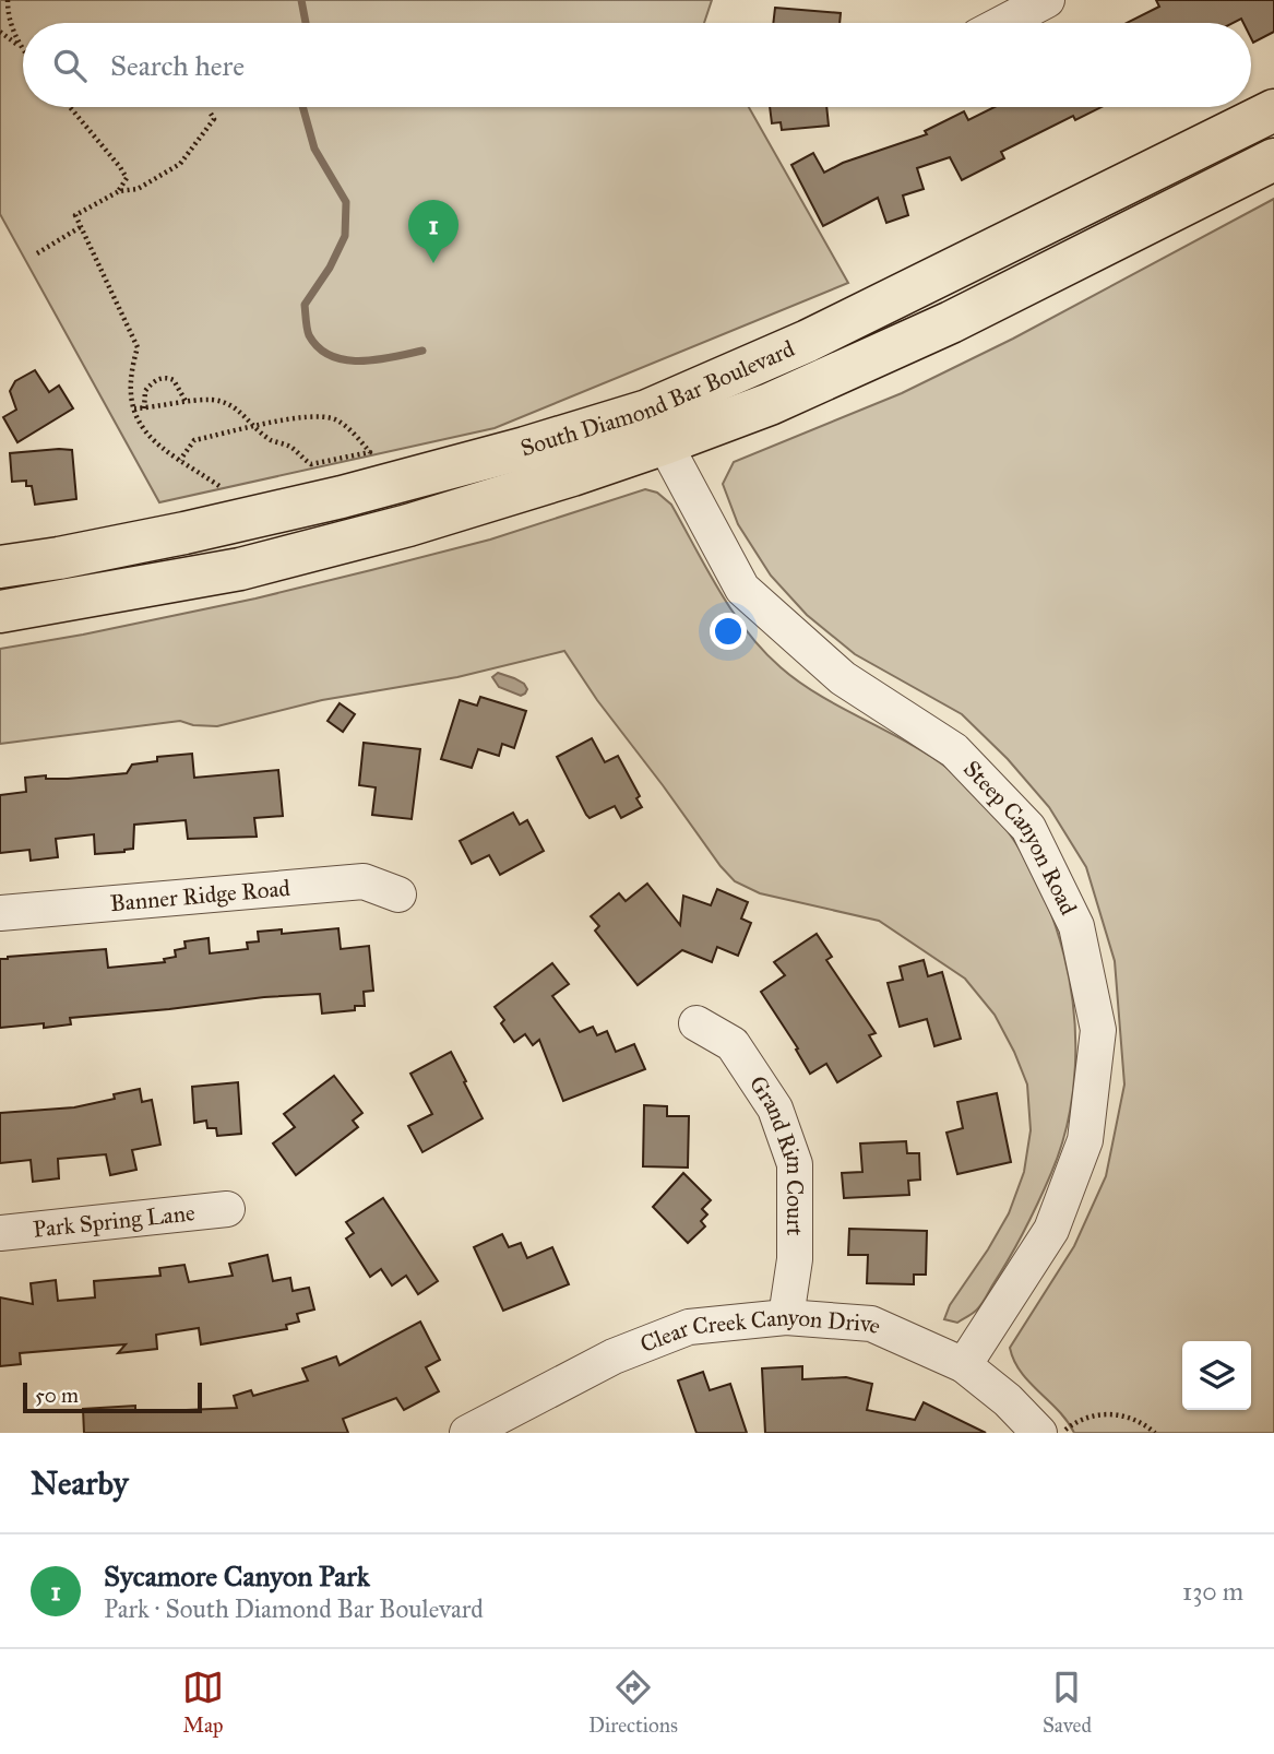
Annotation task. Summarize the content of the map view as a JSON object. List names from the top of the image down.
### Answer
{
  "streets": {
    "main road": ["South Diamond Bar Boulevard"],
    "street": [
      "Steep Canyon Road",
      "Banner Ridge Road",
      "Grand Rim Court",
      "Park Spring Lane",
      "Clear Creek Canyon Drive"
    ]
  },
  "crossings": [
    ["South Diamond Bar Boulevard", "Steep Canyon Road"],
    ["Steep Canyon Road", "Clear Creek Canyon Drive"],
    ["Grand Rim Court", "Clear Creek Canyon Drive"]
  ],
  "scale_bar": "50 m",
  "page": {
    "search": "Search here",
    "pins": "1",
    "scale": "50 m",
    "heading": "Nearby",
    "list": [
      {
        "mark": "1",
        "name": "Sycamore Canyon Park",
        "note": "Park · South Diamond Bar Boulevard",
        "value": "130 m"
      }
    ],
    "nav": ["Map", "Directions", "Saved"]
  }
}
